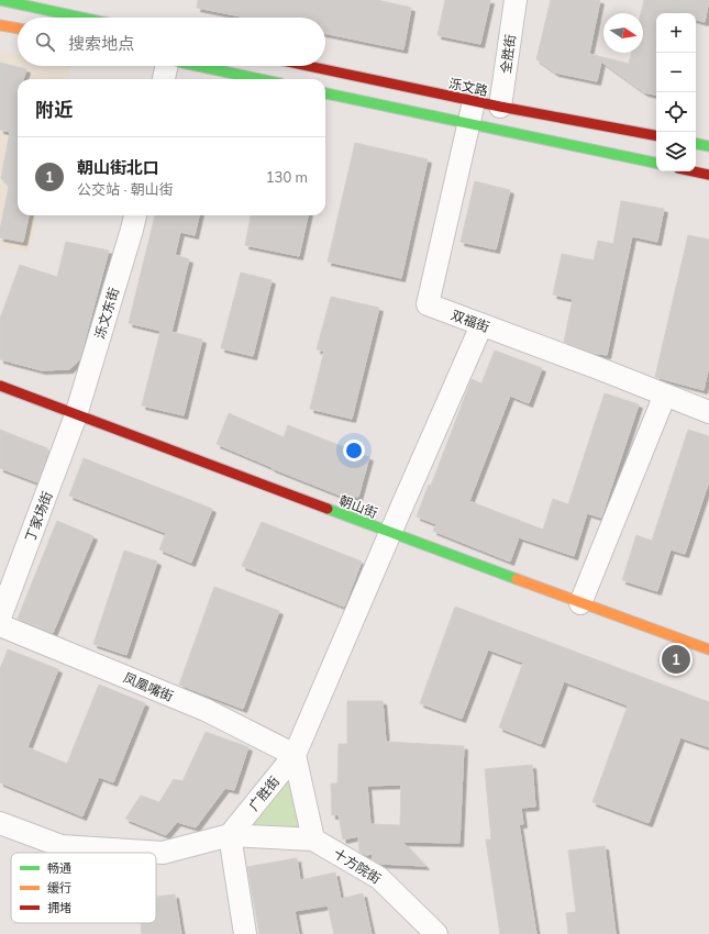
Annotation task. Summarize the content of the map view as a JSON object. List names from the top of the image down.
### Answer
{
  "streets": {
    "main road": ["泺文路", "朝山街"],
    "street": [
      "全胜街",
      "泺文东街",
      "双福街",
      "丁家场街",
      "凤凰嘴街",
      "广胜街",
      "十方院街"
    ]
  },
  "crossings": [
    ["全胜街", "泺文路"],
    ["泺文路", "双福街"],
    ["泺文东街", "朝山街"],
    ["泺文东街", "丁家场街"],
    ["双福街", "广胜街"],
    ["朝山街", "丁家场街"],
    ["朝山街", "广胜街"],
    ["凤凰嘴街", "广胜街"],
    ["广胜街", "十方院街"]
  ],
  "legend": ["畅通", "缓行", "拥堵"],
  "north": "right",
  "page": {
    "map_buttons": ["+", "−"],
    "search": "搜索地点",
    "heading": "附近",
    "list": [
      {
        "mark": "1",
        "name": "朝山街北口",
        "note": "公交站 · 朝山街",
        "value": "130 m"
      }
    ],
    "pins": "1"
  }
}
